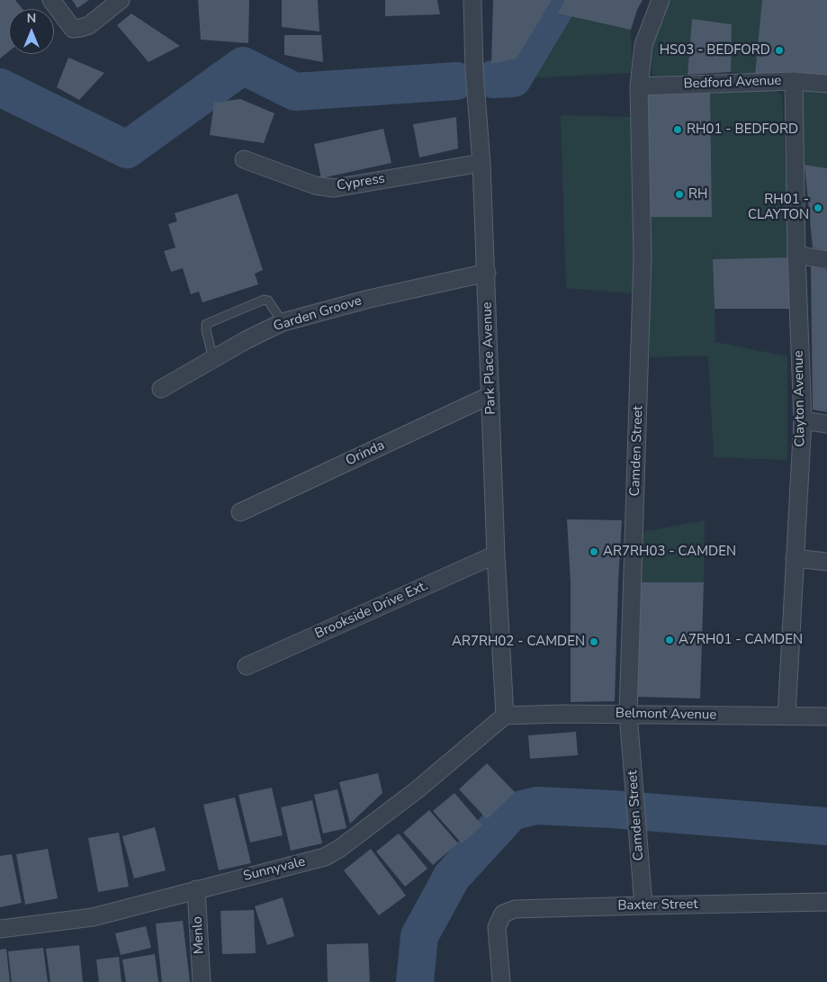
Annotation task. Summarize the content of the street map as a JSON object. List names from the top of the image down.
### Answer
{
  "streets": {
    "street": [
      "Bedford Avenue",
      "Cypress",
      "Garden Groove",
      "Park Place Avenue",
      "Clayton Avenue",
      "Camden Street",
      "Orinda",
      "Brookside Drive Ext.",
      "Belmont Avenue",
      "Sunnyvale",
      "Baxter Street",
      "Menlo"
    ]
  },
  "crossings": [
    ["Bedford Avenue", "Clayton Avenue"],
    ["Bedford Avenue", "Camden Street"],
    ["Cypress", "Park Place Avenue"],
    ["Garden Groove", "Park Place Avenue"],
    ["Park Place Avenue", "Orinda"],
    ["Park Place Avenue", "Brookside Drive Ext."],
    ["Park Place Avenue", "Belmont Avenue"],
    ["Park Place Avenue", "Sunnyvale"],
    ["Clayton Avenue", "Belmont Avenue"],
    ["Camden Street", "Belmont Avenue"],
    ["Camden Street", "Baxter Street"],
    ["Belmont Avenue", "Sunnyvale"],
    ["Sunnyvale", "Menlo"]
  ],
  "places": [
    "HS03 - BEDFORD",
    "RH01 - BEDFORD",
    "RH",
    "RH01 - CLAYTON",
    "AR7RH03 - CAMDEN",
    "A7RH01 - CAMDEN",
    "AR7RH02 - CAMDEN"
  ],
  "north": "top"
}
